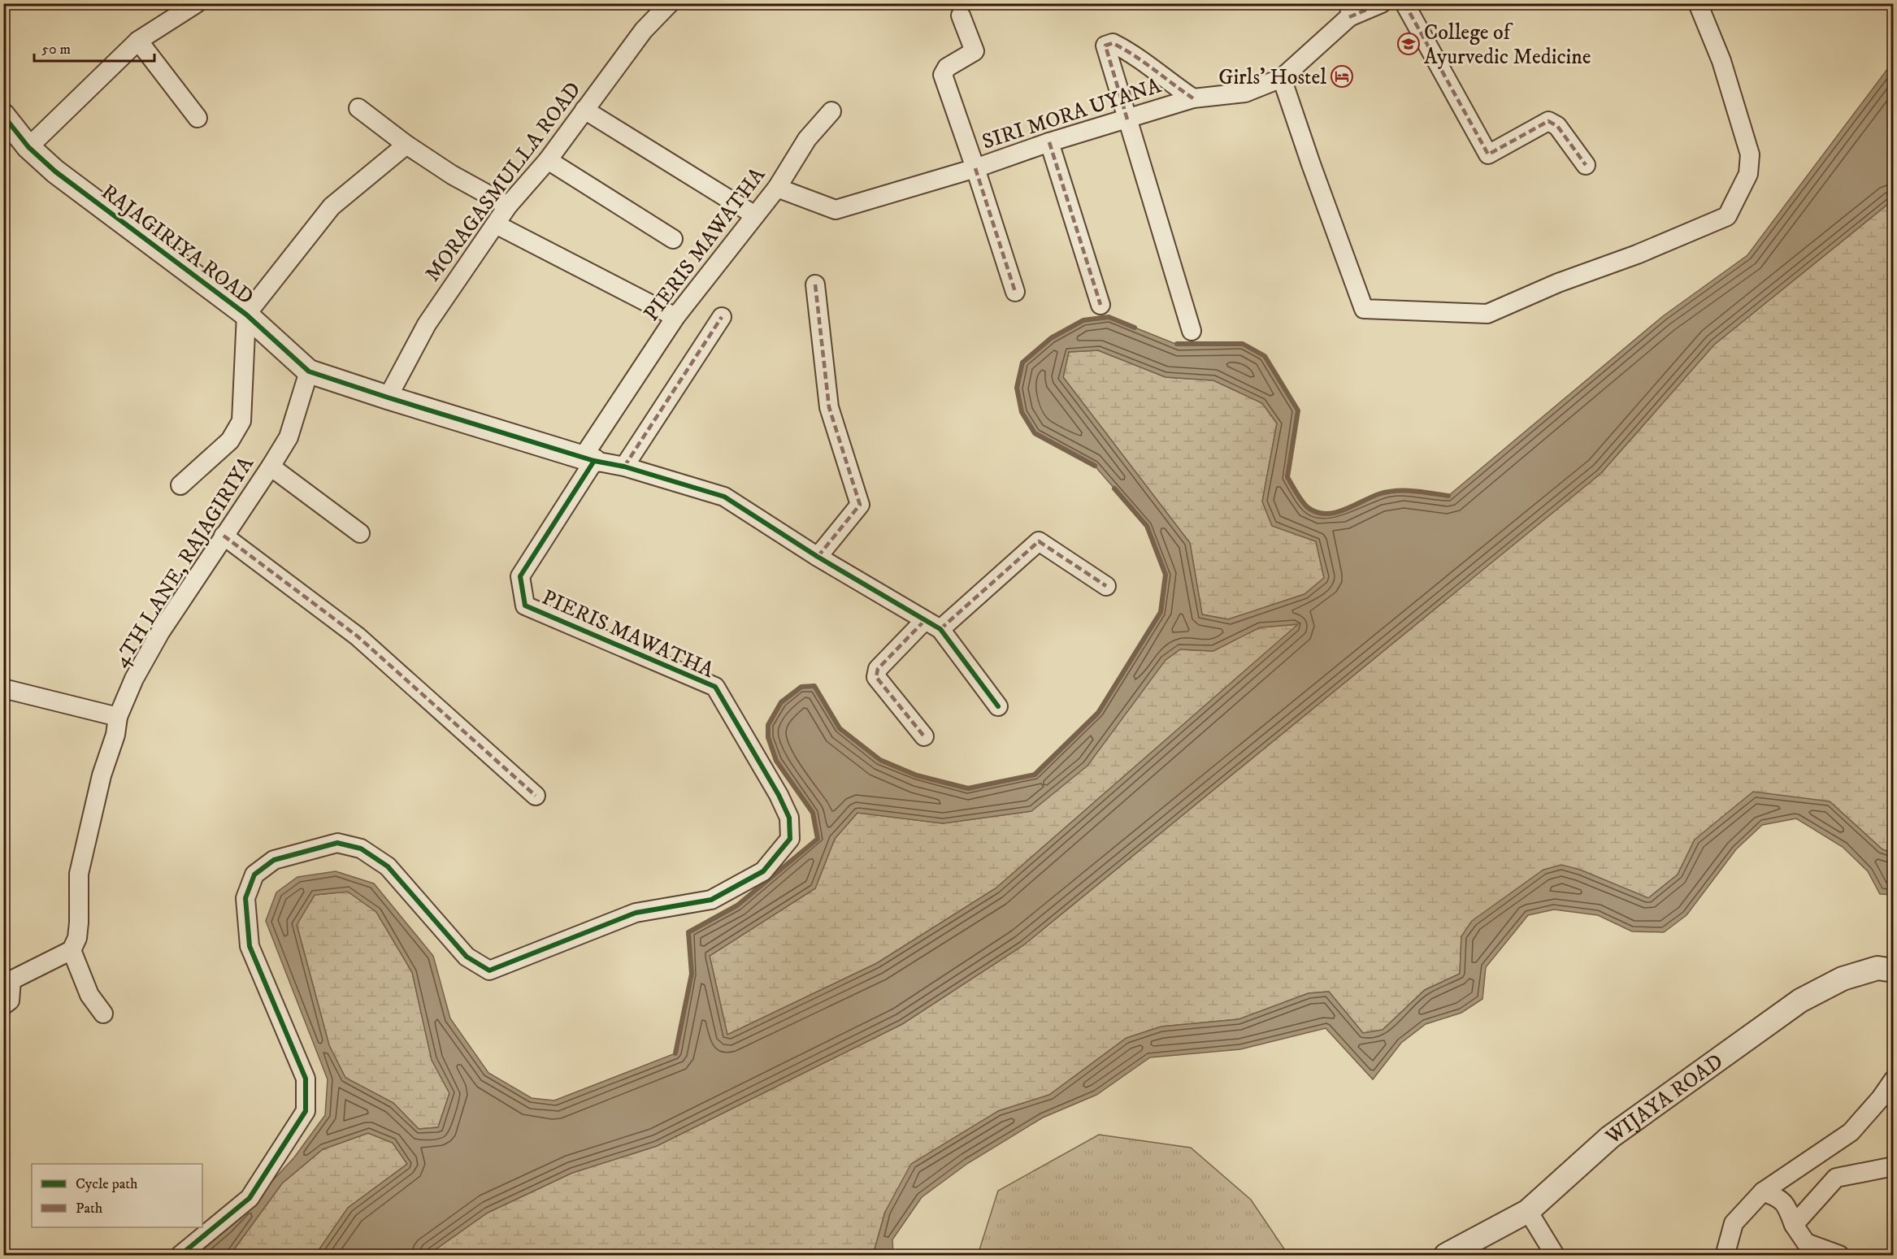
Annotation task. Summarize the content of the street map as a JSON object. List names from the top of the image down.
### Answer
{
  "streets": {
    "street": [
      "SIRI MORA UYANA",
      "MORAGASMULLA ROAD",
      "RAJAGIRIYA ROAD",
      "PIERIS MAWATHA",
      "4TH LANE, RAJAGIRIYA",
      "WIJAYA ROAD"
    ]
  },
  "crossings": [
    ["SIRI MORA UYANA", "PIERIS MAWATHA"],
    ["MORAGASMULLA ROAD", "RAJAGIRIYA ROAD"],
    ["RAJAGIRIYA ROAD", "PIERIS MAWATHA"],
    ["RAJAGIRIYA ROAD", "4TH LANE, RAJAGIRIYA"]
  ],
  "places": {
    "school or university": ["College of Ayurvedic Medicine"],
    "hotel": ["Girls' Hostel"]
  },
  "legend": ["Cycle path", "Path"],
  "scale_bar": "50 m"
}
